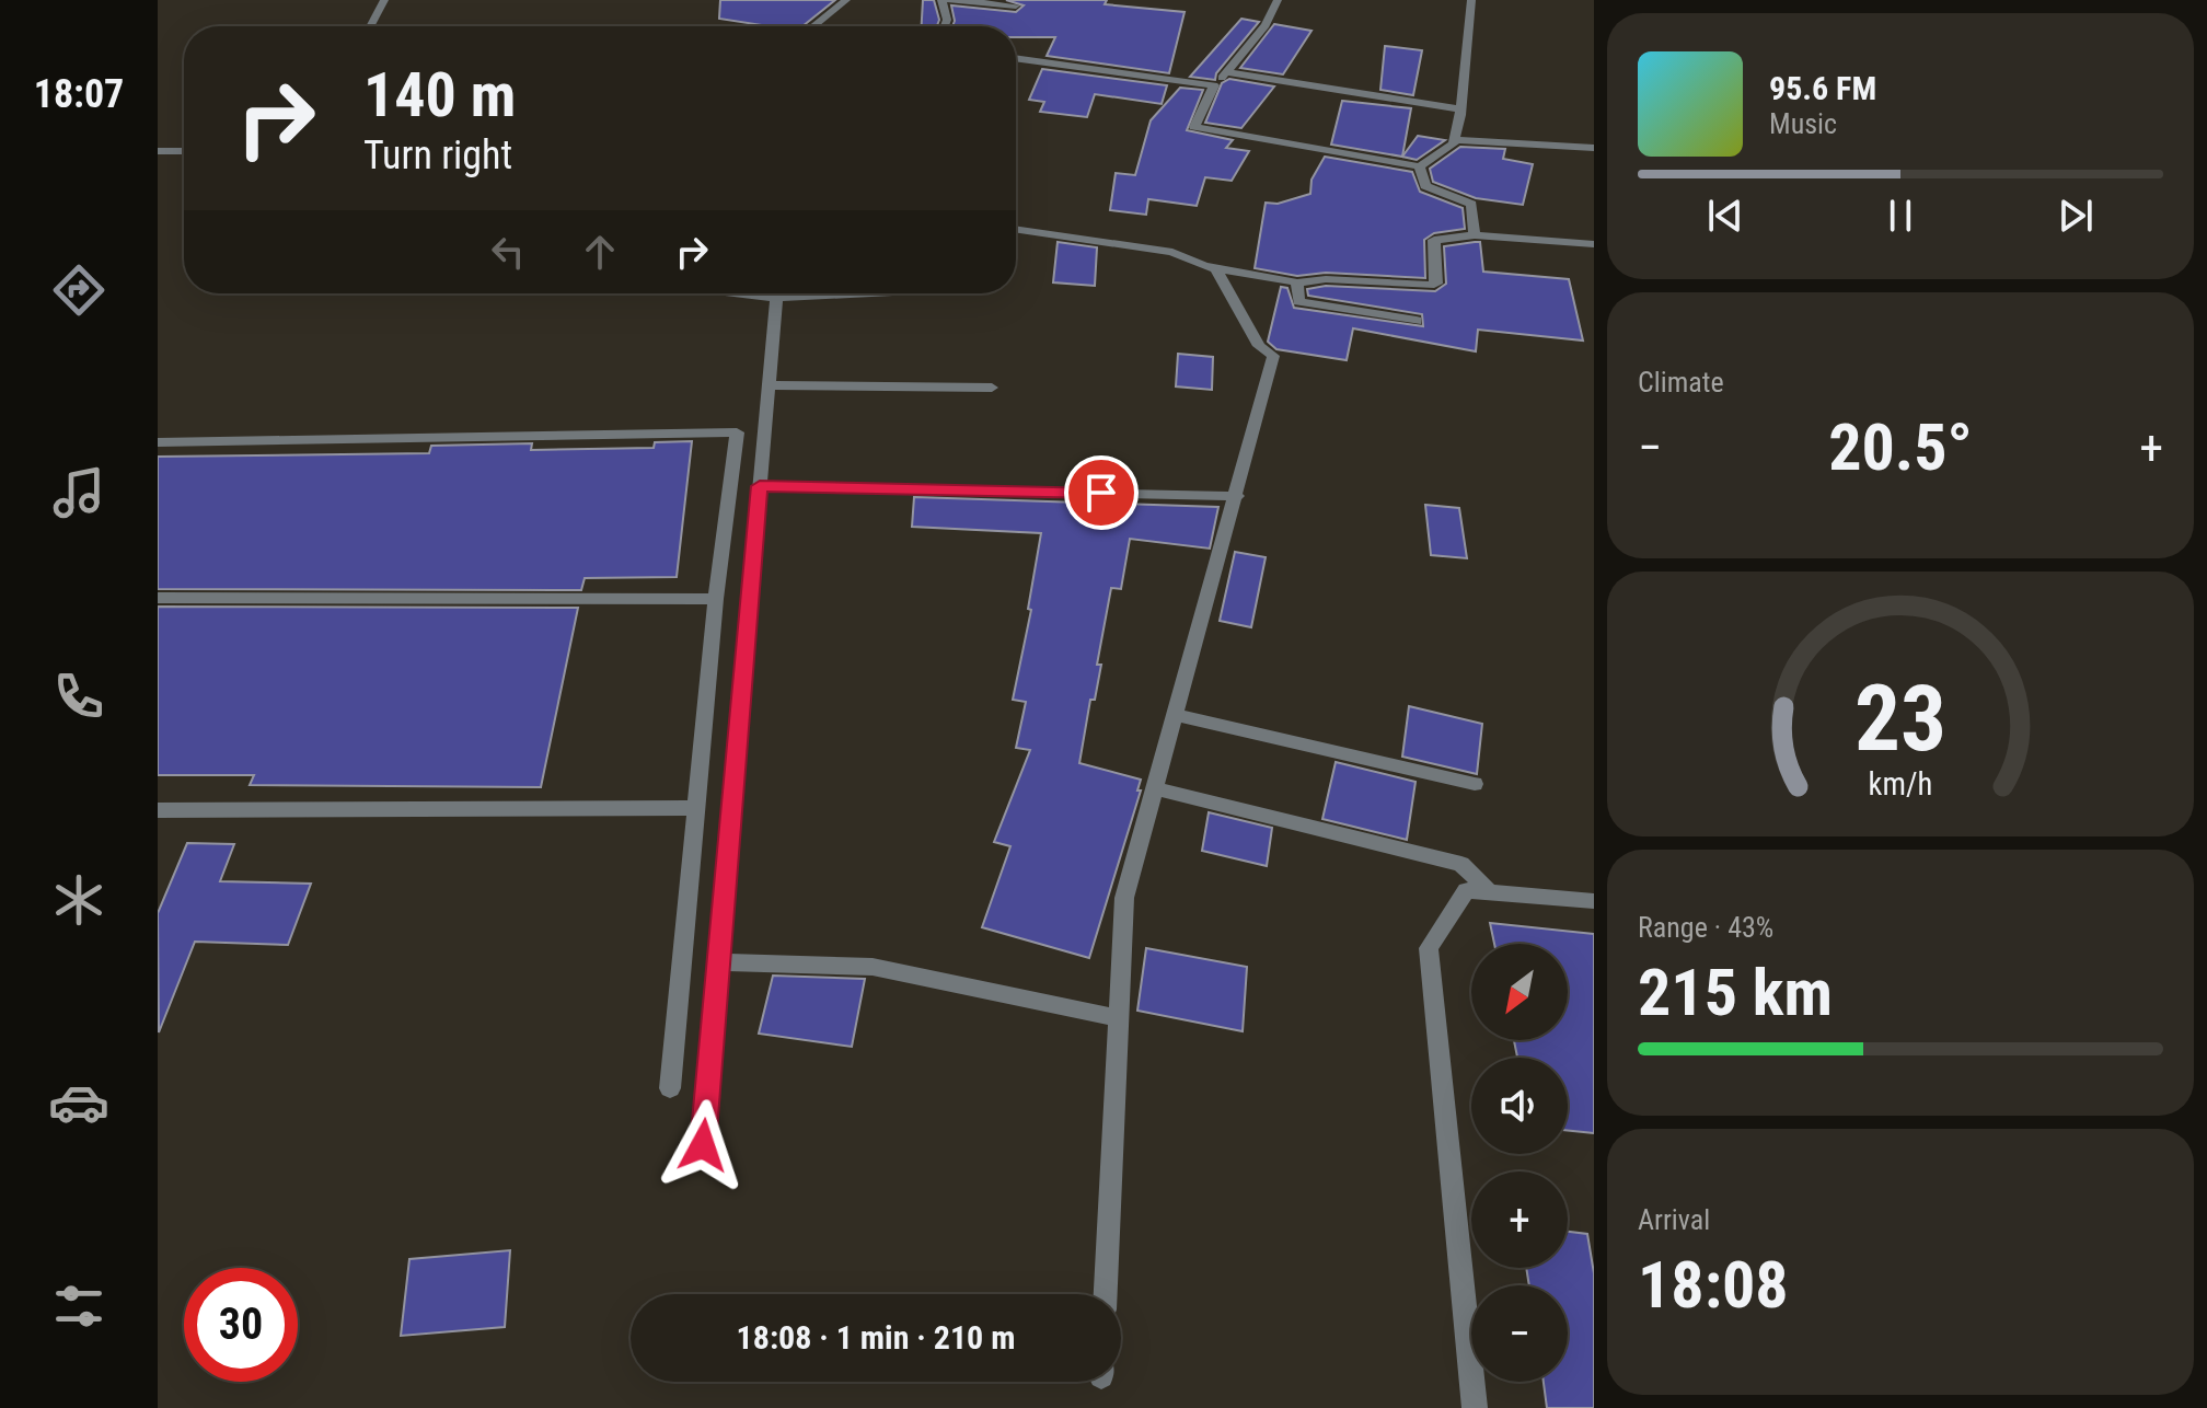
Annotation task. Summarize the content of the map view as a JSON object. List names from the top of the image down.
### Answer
{
  "north": "bottom left",
  "page": {
    "tabs": "18:07",
    "turn": ["140 m", "Turn right"],
    "song": ["95.6 FM", "Music"],
    "tile": [
      "Climate",
      ["Range · 43%", "215 km"],
      ["Arrival", "18:08"]
    ],
    "heat": ["−", "20.5°", "+"],
    "map_buttons": ["+", "−"],
    "limit": "30",
    "trip": "18:08 · 1 min · 210 m",
    "gauge": ["23", "km/h"]
  }
}
